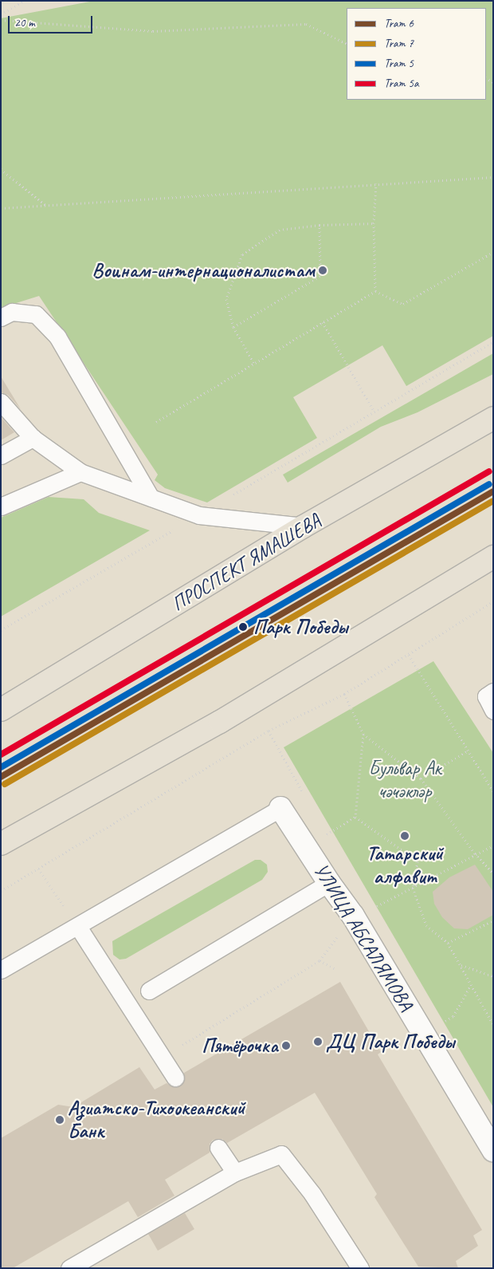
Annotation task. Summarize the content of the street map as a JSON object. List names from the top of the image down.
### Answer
{
  "streets": {
    "main road": ["ПРОСПЕКТ ЯМАШЕВА"],
    "street": ["УЛИЦА АБСАЛЯМОВА"]
  },
  "parks": ["Бульвар Ак чәчәкләр"],
  "places": [
    "Воинам-интернационалистам",
    "Парк Победы",
    "Татарский алфавит",
    "ДЦ Парк Победы",
    "Пятёрочка",
    "Азиатско-Тихоокеанский Банк"
  ],
  "lines": [
    "tram line 5а",
    "tram line 5",
    "tram line 6",
    "tram line 7"
  ],
  "legend": [
    "Tram 6",
    "Tram 7",
    "Tram 5",
    "Tram 5а"
  ],
  "scale_bar": "20 m"
}
